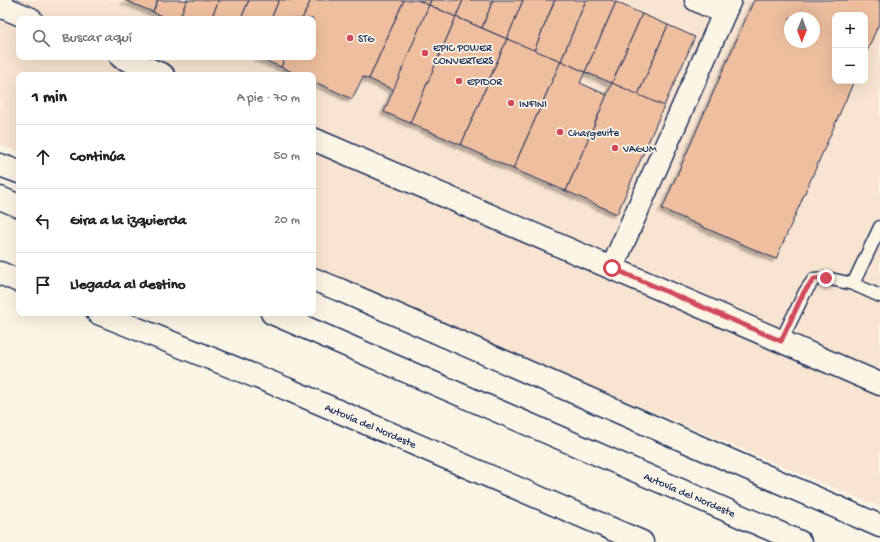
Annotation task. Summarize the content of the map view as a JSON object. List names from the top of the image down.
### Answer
{
  "streets": {
    "main road": ["Autovía del Nordeste"]
  },
  "places": [
    "STG",
    "EPIC POWER CONVERTERS",
    "EPIDOR",
    "INFINI",
    "Chargevite",
    "VAGUM"
  ],
  "north": "bottom",
  "page": {
    "map_buttons": ["+", "−"],
    "search": "Buscar aquí",
    "heading": ["1 min", "A pie · 70 m"],
    "list": [
      ["Continúa", "50 m"],
      ["Gira a la izquierda", "20 m"],
      "Llegada al destino"
    ]
  }
}
